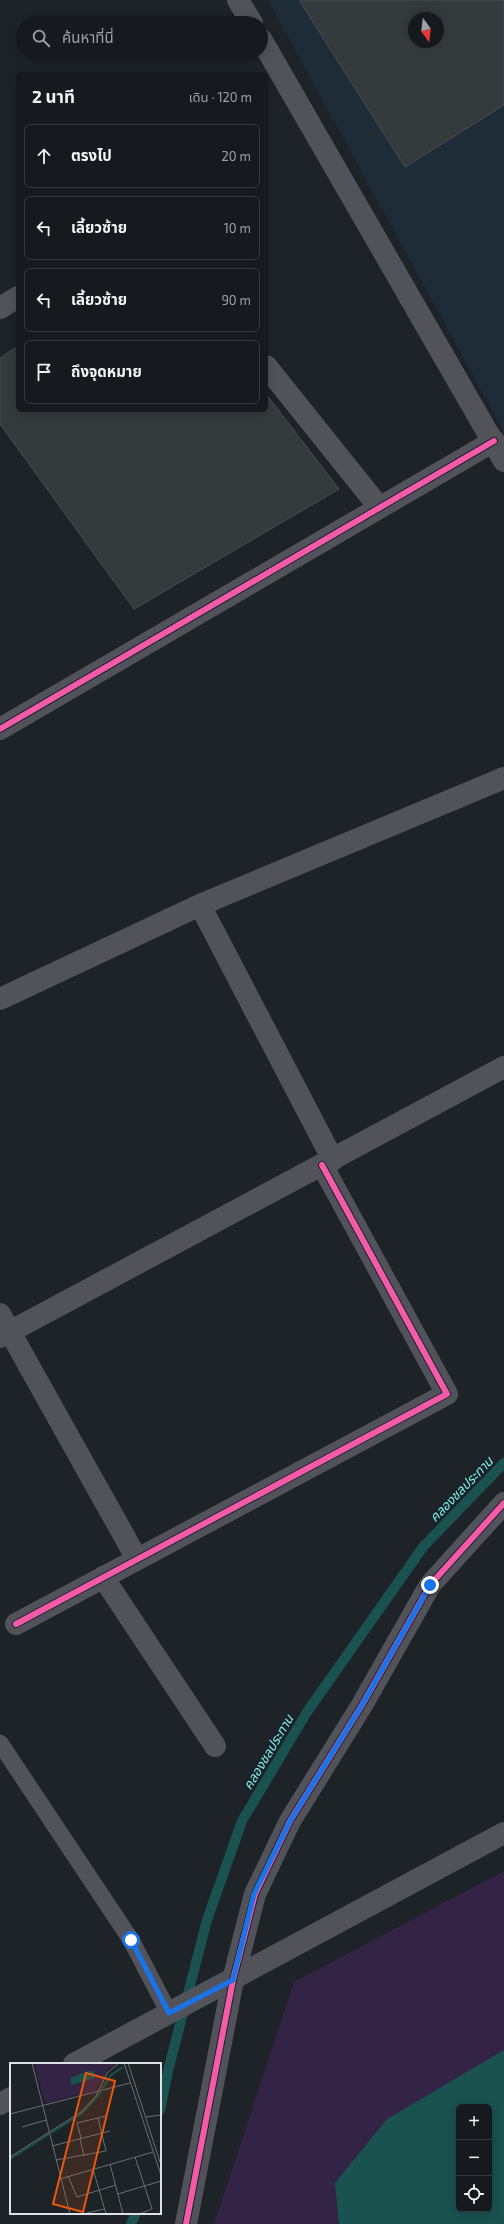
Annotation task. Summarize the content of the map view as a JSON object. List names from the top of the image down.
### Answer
{
  "water": ["คลองชลประทาน"],
  "north": "bottom",
  "page": {
    "search": "ค้นหาที่นี่",
    "heading": ["2 นาที", "เดิน · 120 m"],
    "list": [
      ["ตรงไป", "20 m"],
      ["เลี้ยวซ้าย", "10 m"],
      ["เลี้ยวซ้าย", "90 m"],
      "ถึงจุดหมาย"
    ],
    "map_buttons": ["+", "−"]
  }
}
